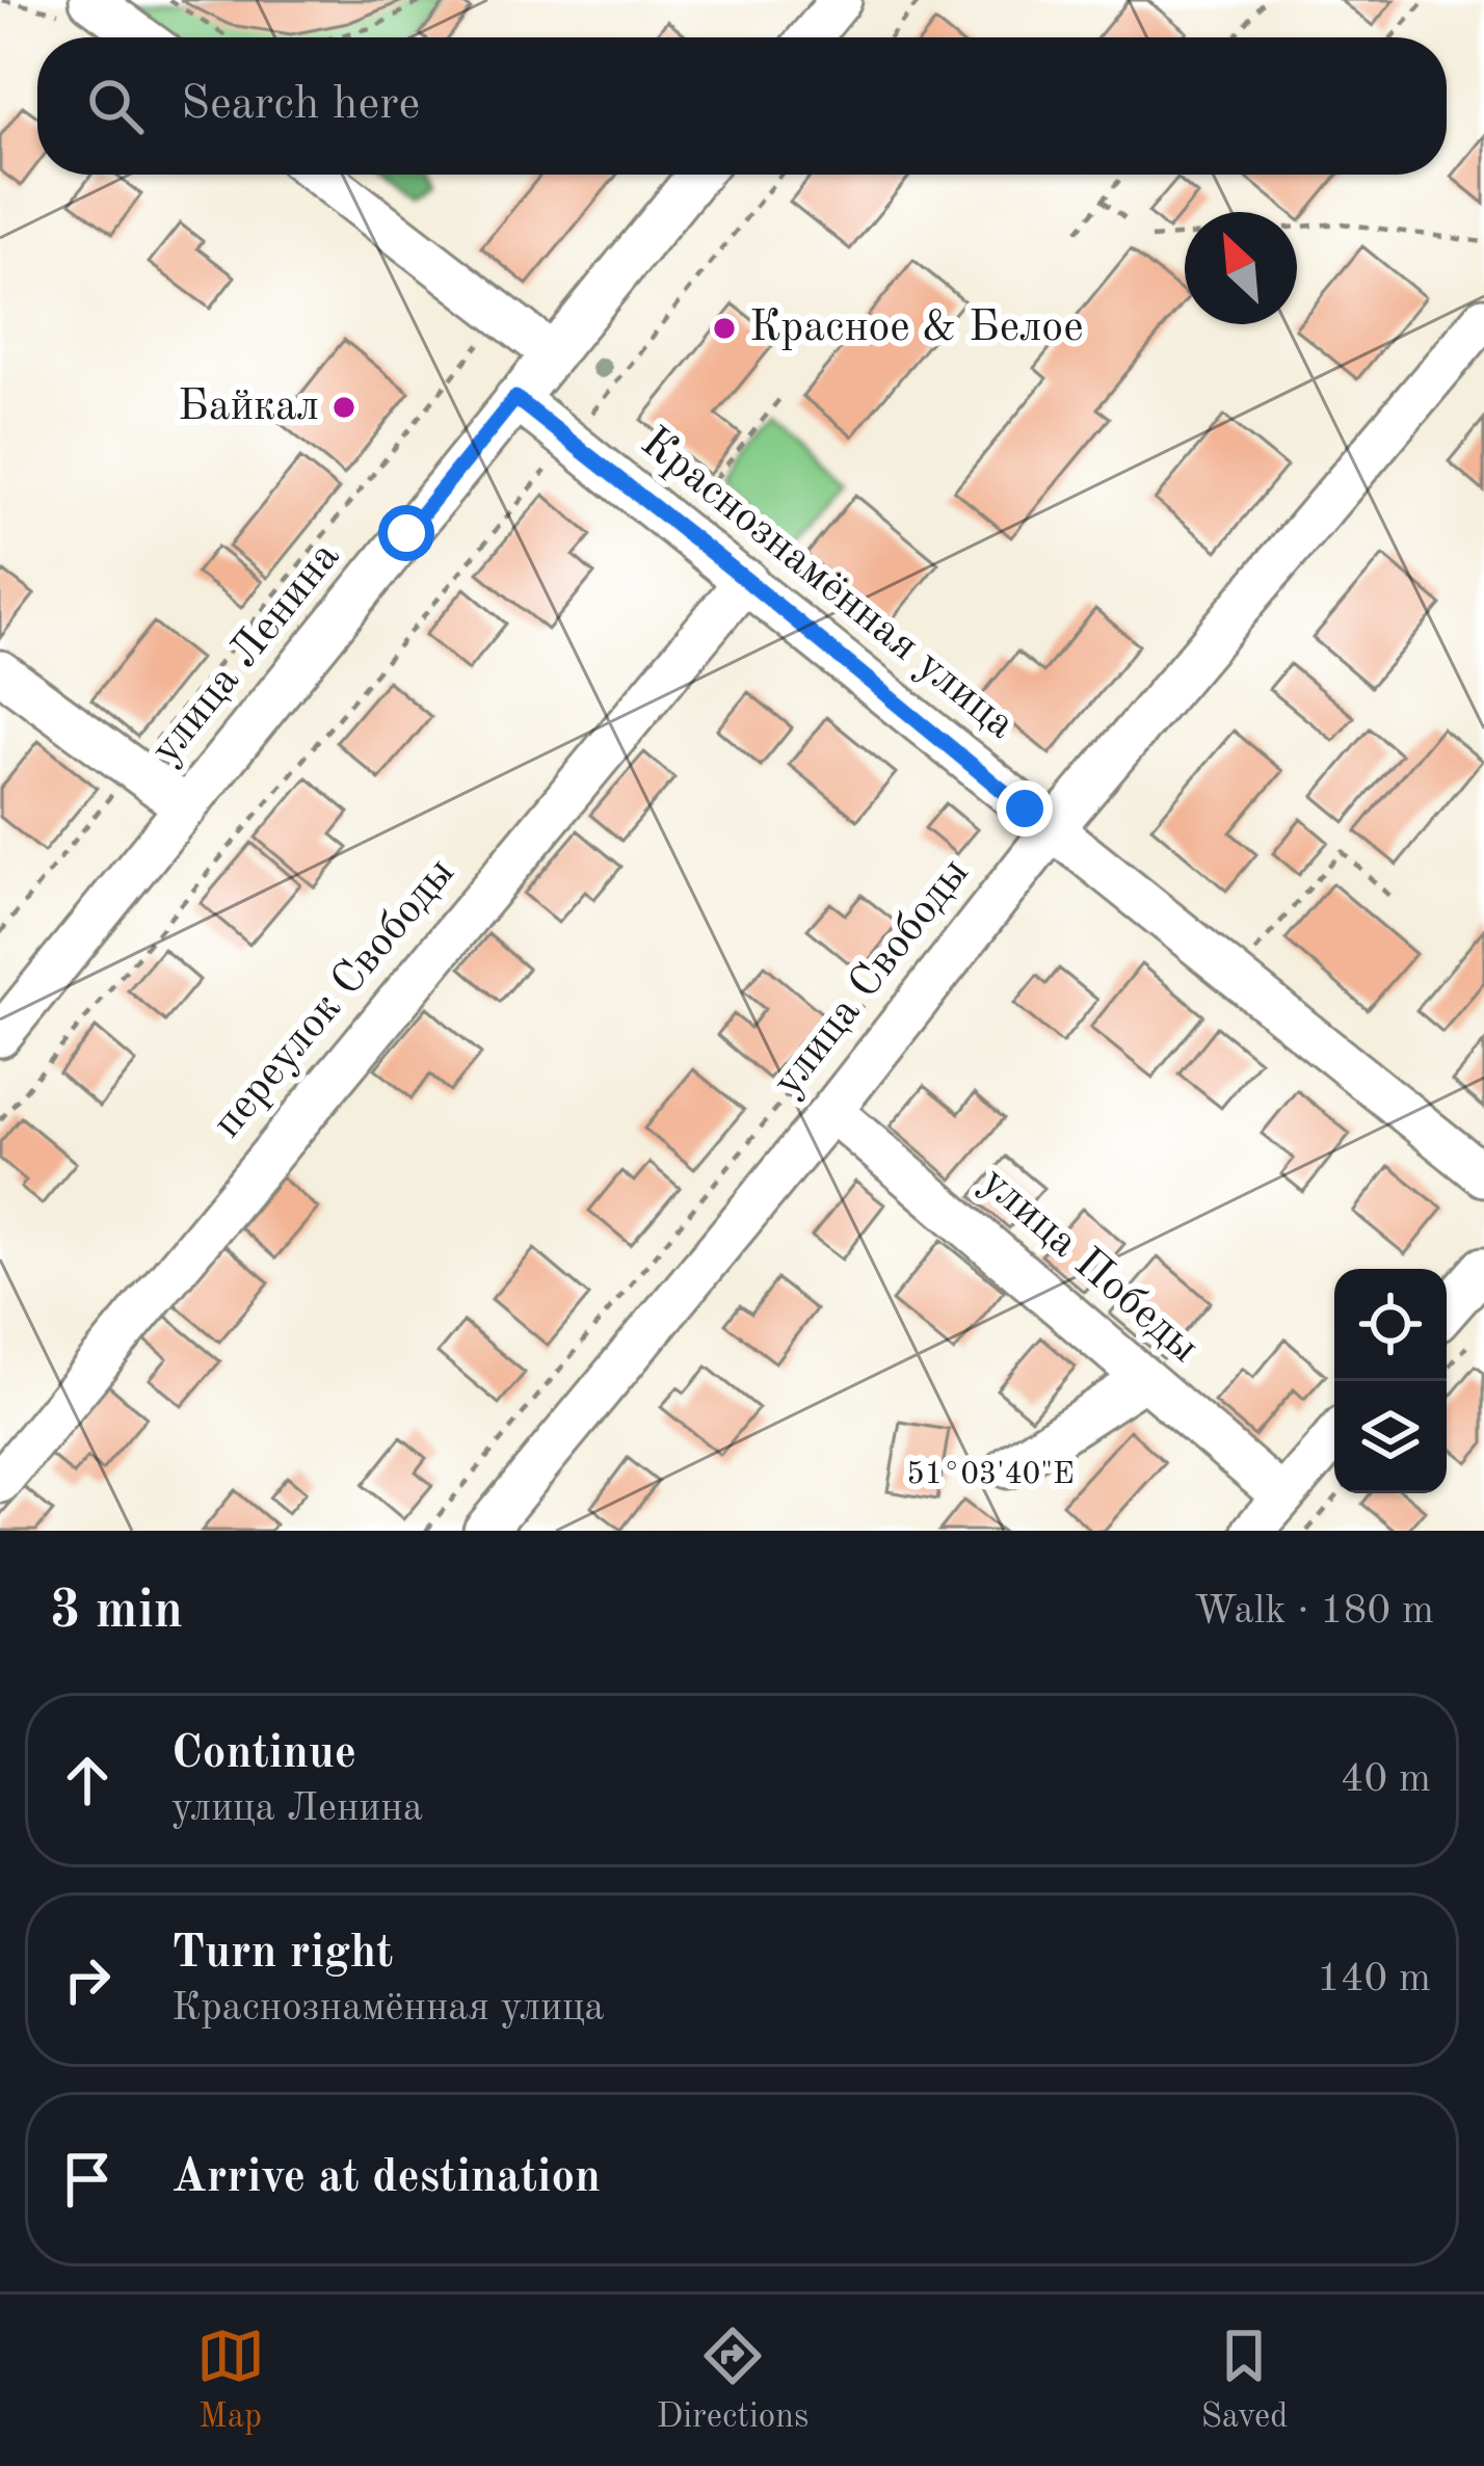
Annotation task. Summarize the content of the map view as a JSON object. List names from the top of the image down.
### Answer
{
  "streets": {
    "street": [
      "Краснознамённая улица",
      "улица Ленина",
      "улица Свободы",
      "переулок Свободы",
      "улица Победы"
    ]
  },
  "crossings": [
    ["Краснознамённая улица", "улица Ленина"],
    ["Краснознамённая улица", "улица Свободы"],
    ["Краснознамённая улица", "переулок Свободы"],
    ["улица Свободы", "улица Победы"]
  ],
  "places": ["Красное & Белое", "Байкал"],
  "north": "top left",
  "page": {
    "search": "Search here",
    "heading": ["3 min", "Walk · 180 m"],
    "list": [
      ["Continue", "улица Ленина", "40 m"],
      ["Turn right", "Краснознамённая улица", "140 m"],
      "Arrive at destination"
    ],
    "nav": ["Map", "Directions", "Saved"]
  },
  "coordinates": ["51°03'40\"E"]
}
